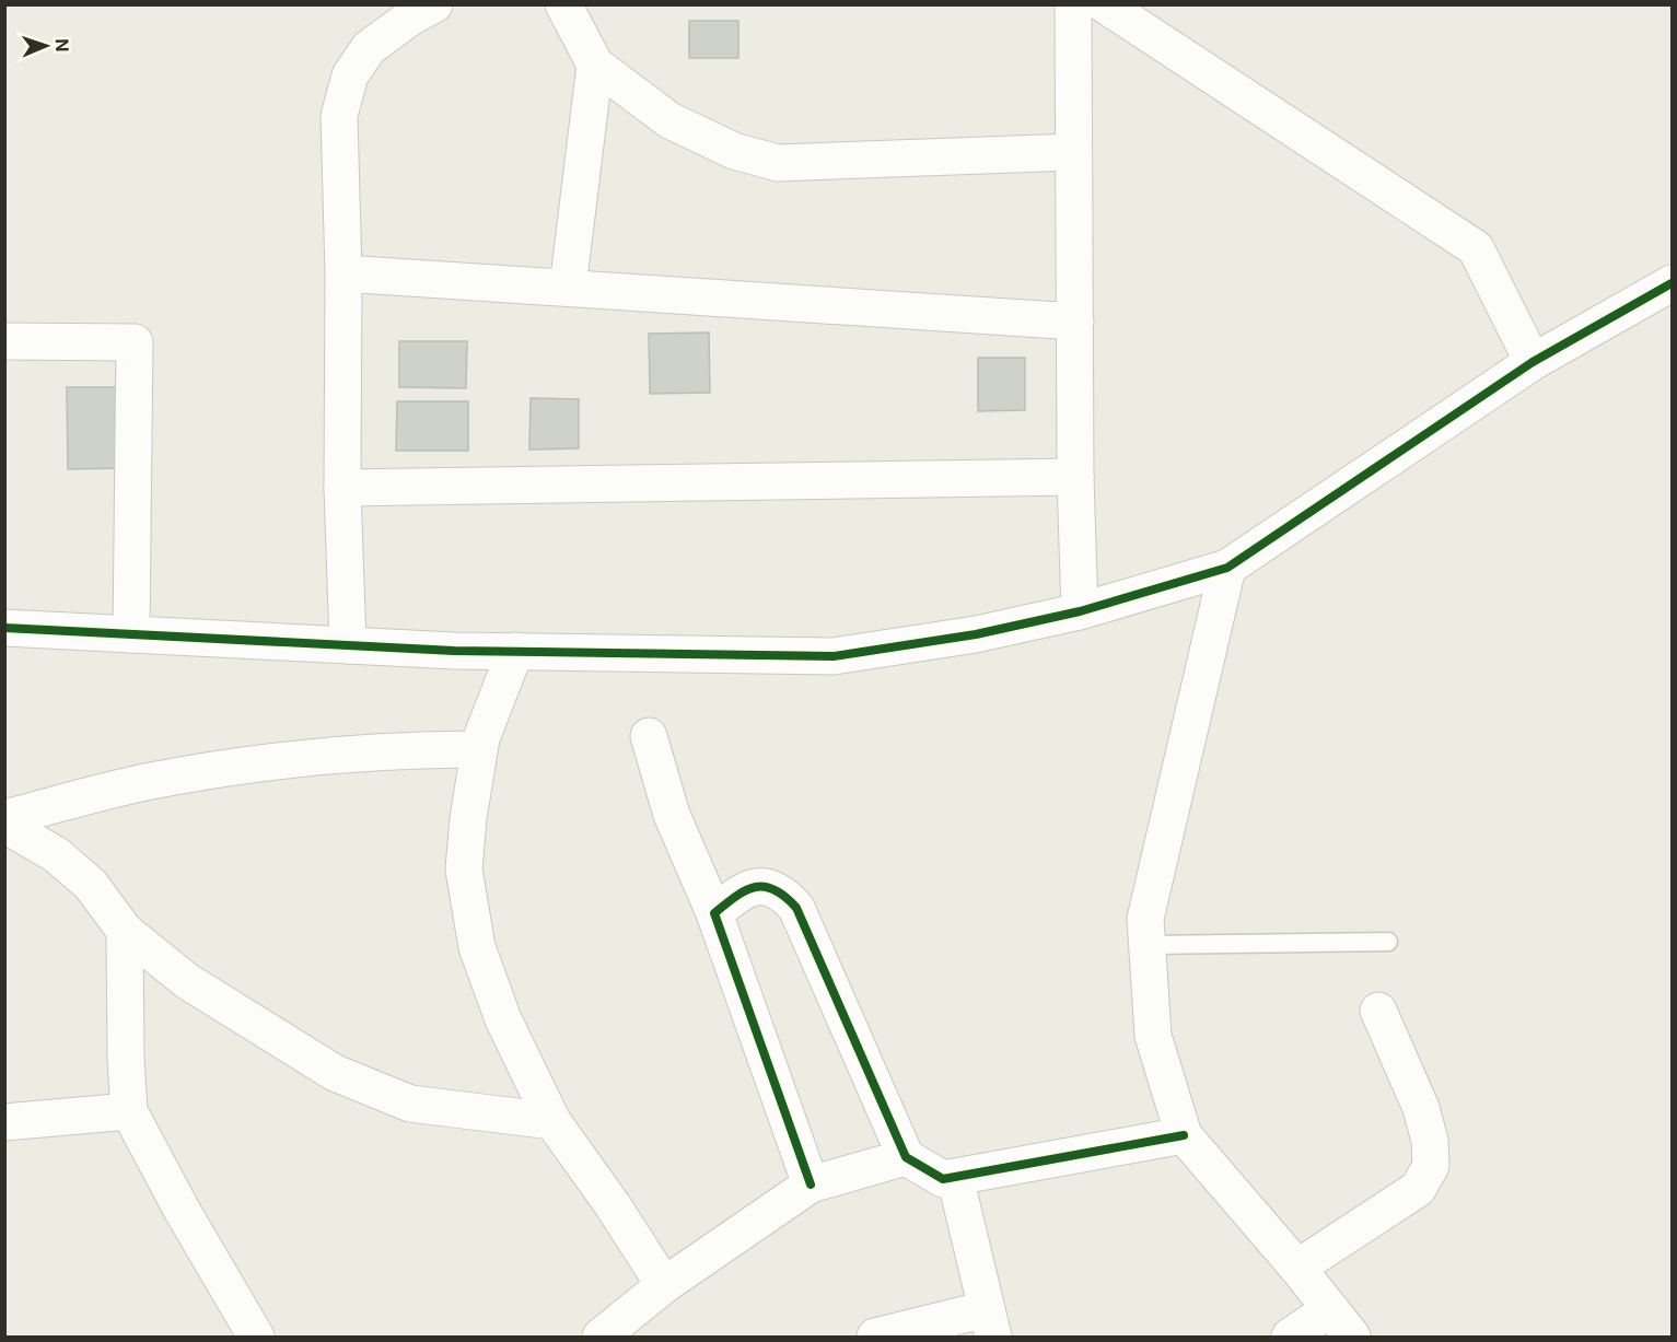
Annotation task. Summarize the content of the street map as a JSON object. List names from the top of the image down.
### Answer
{
  "north": "right"
}
